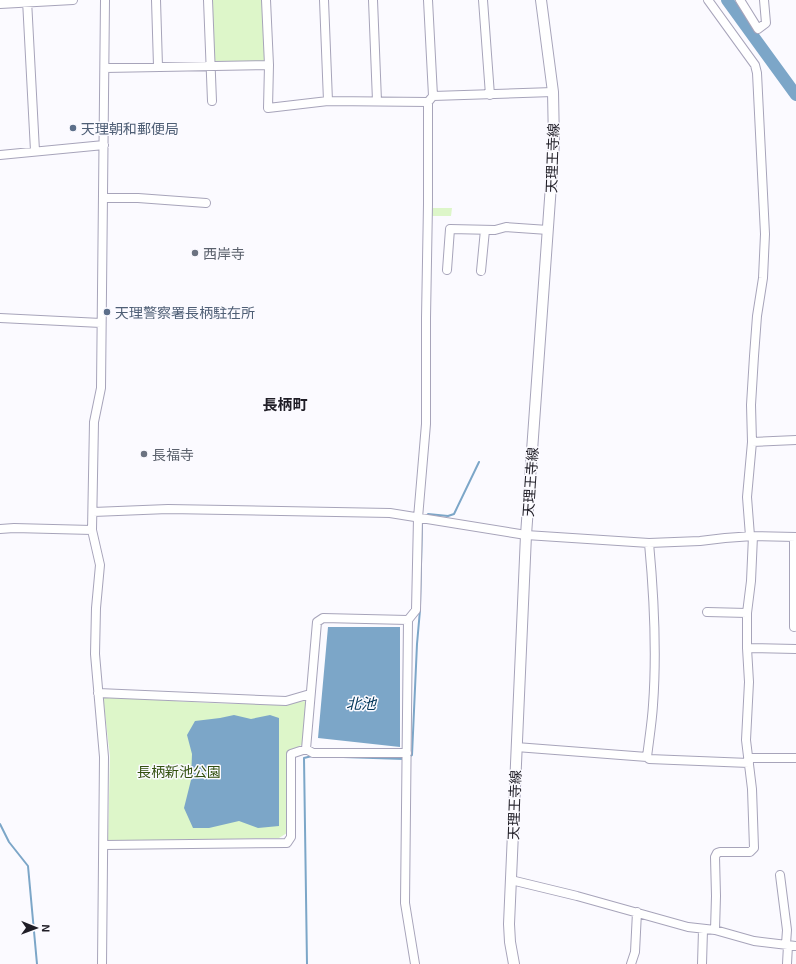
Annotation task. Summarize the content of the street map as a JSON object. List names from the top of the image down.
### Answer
{
  "streets": {
    "main road": ["天理王寺線"]
  },
  "districts": ["長柄町"],
  "water": ["北池"],
  "parks": ["長柄新池公園"],
  "places": [
    "天理朝和郵便局",
    "西岸寺",
    "天理警察署長柄駐在所",
    "長福寺"
  ],
  "north": "right"
}
